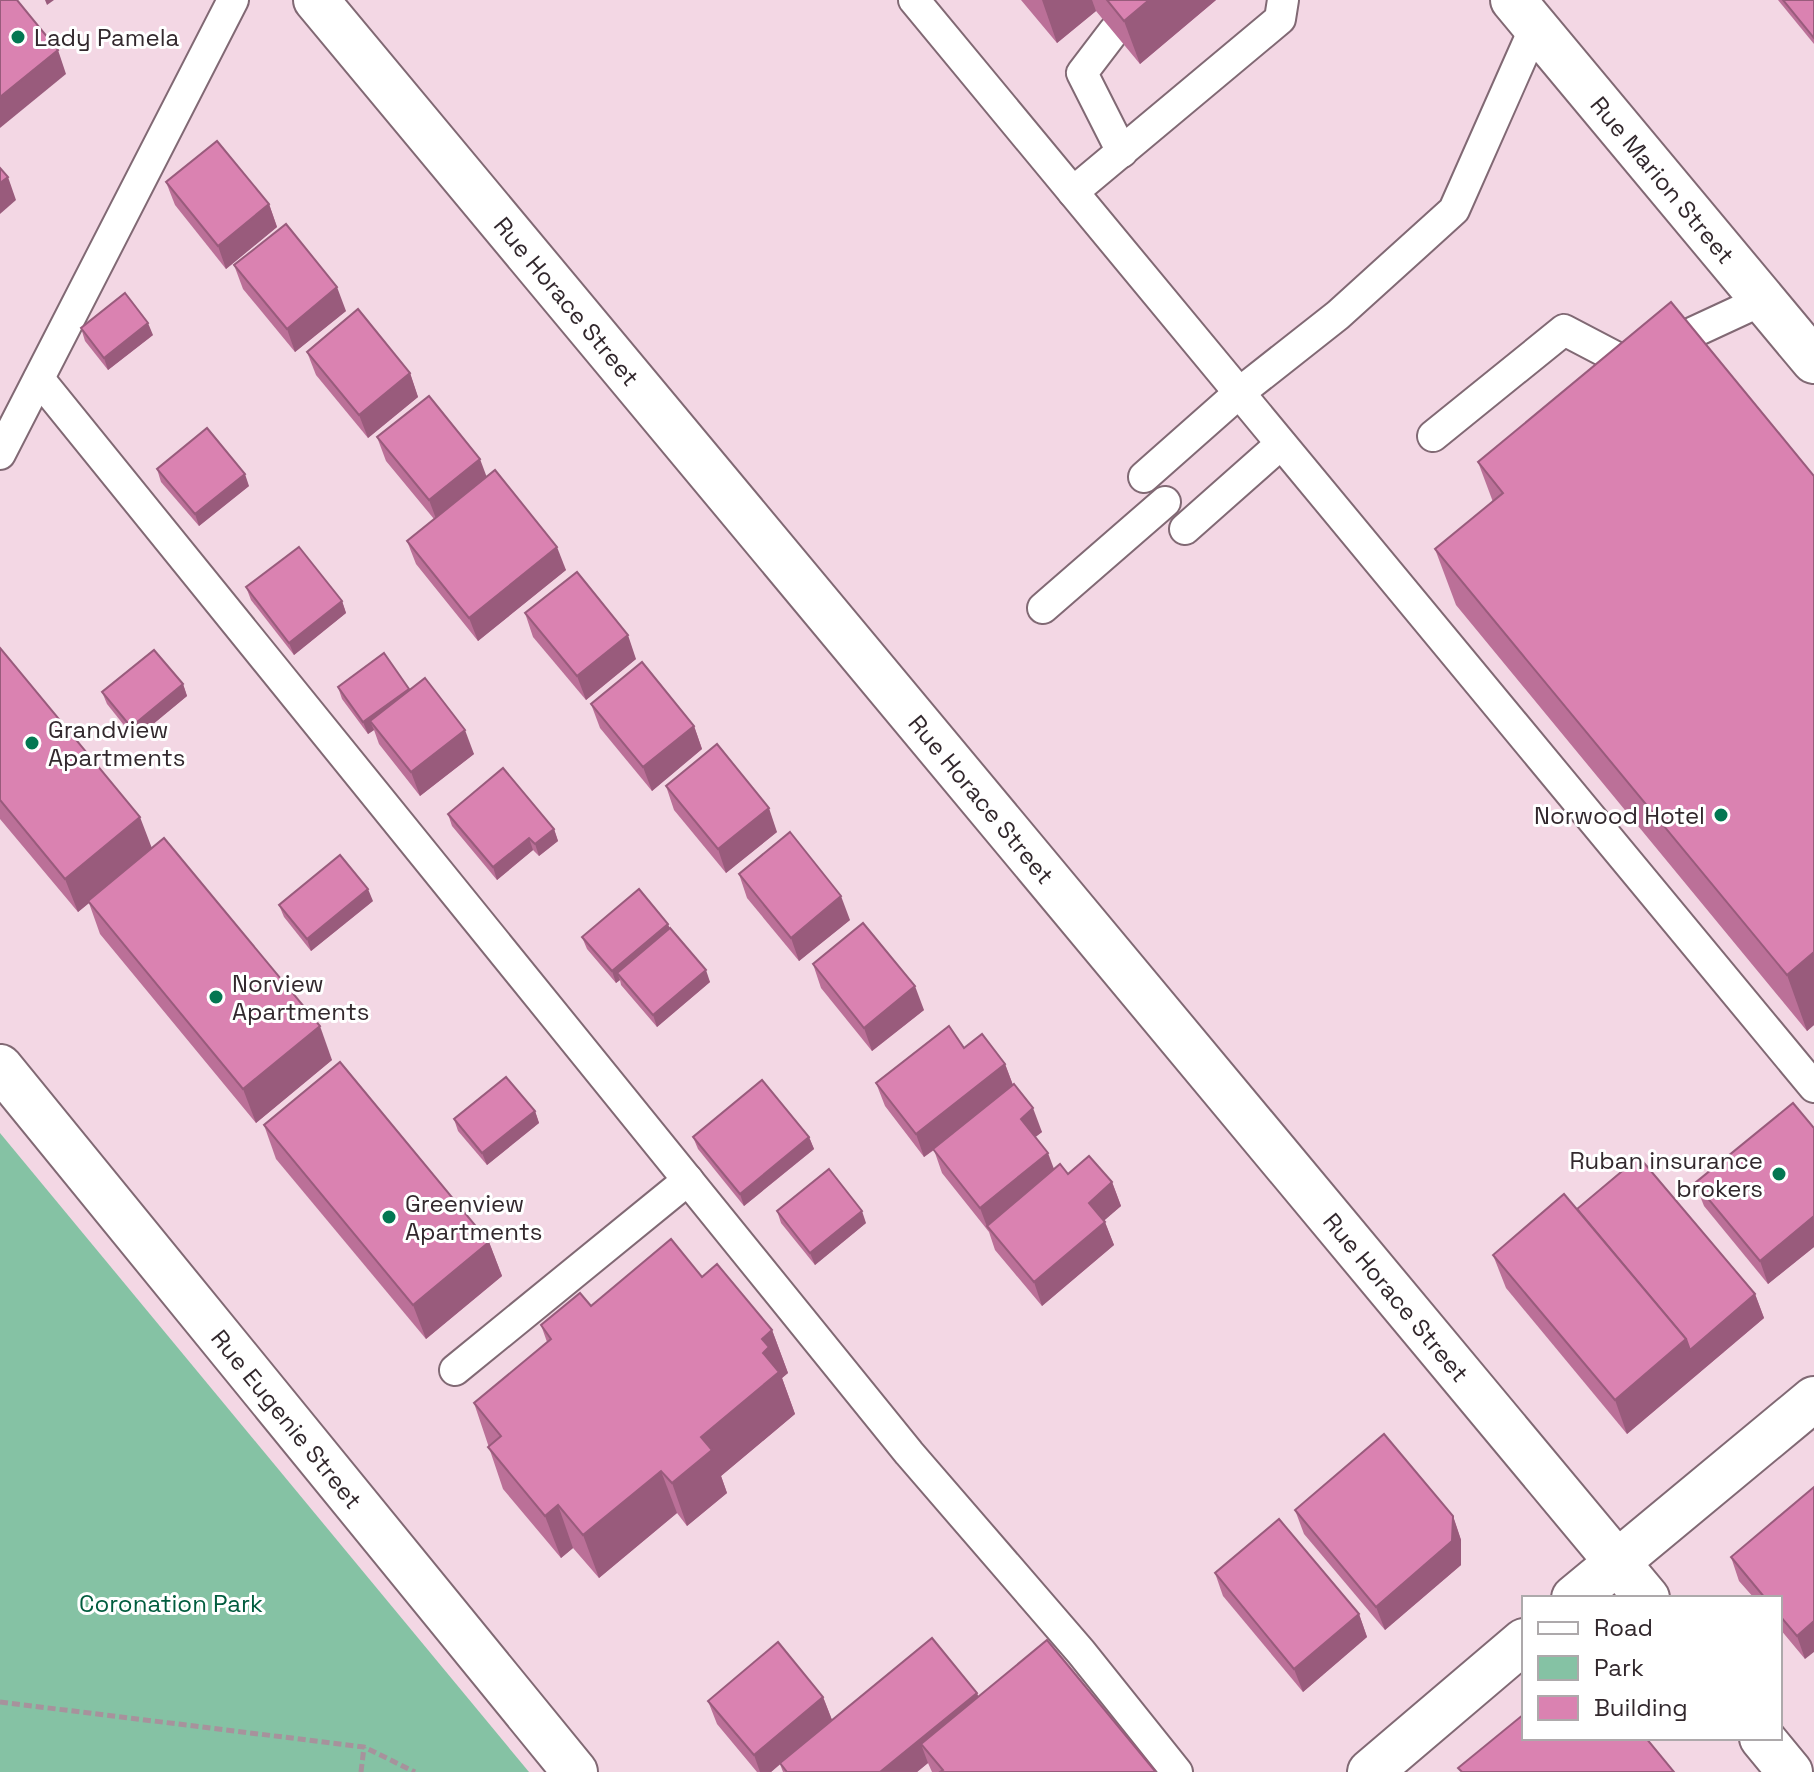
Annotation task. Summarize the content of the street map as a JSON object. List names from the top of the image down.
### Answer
{
  "streets": {
    "street": ["Rue Marion Street", "Rue Horace Street", "Rue Eugenie Street"]
  },
  "parks": ["Coronation Park"],
  "places": [
    "Lady Pamela",
    "Grandview Apartments",
    "Norwood Hotel",
    "Norview Apartments",
    "Ruban insurance brokers",
    "Greenview Apartments"
  ],
  "legend": ["Road", "Park", "Building"]
}
